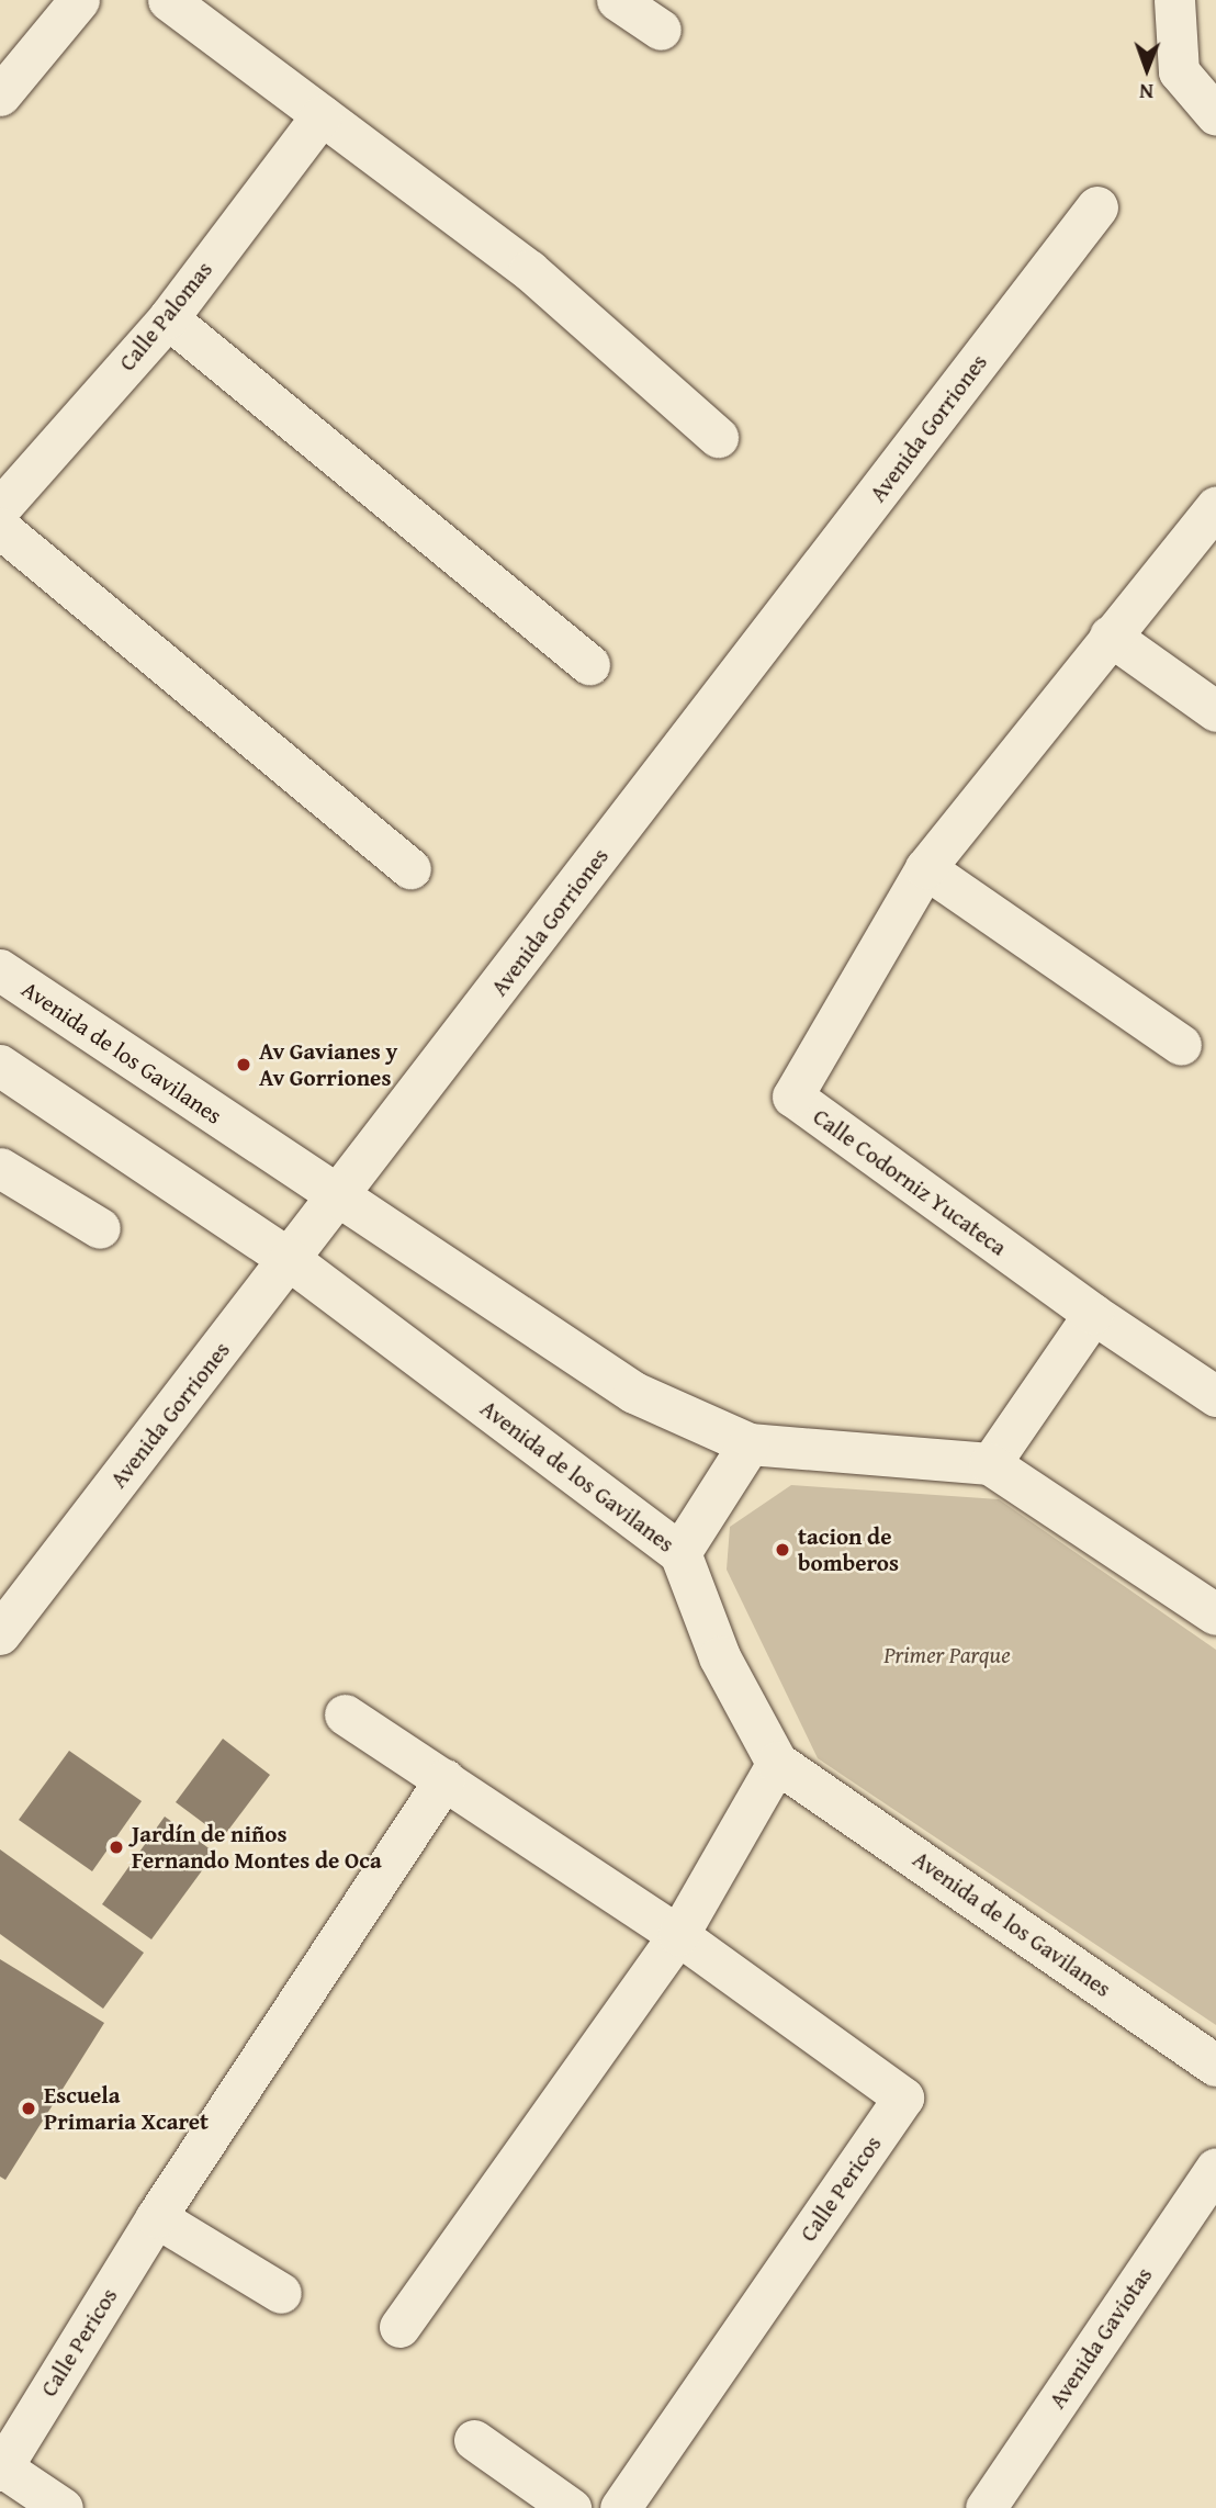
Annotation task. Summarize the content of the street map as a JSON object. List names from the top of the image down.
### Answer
{
  "streets": {
    "main road": ["Avenida Gorriones", "Avenida de los Gavilanes"],
    "street": [
      "Calle Palomas",
      "Calle Codorniz Yucateca",
      "Calle Pericos",
      "Avenida Gaviotas"
    ]
  },
  "crossings": [
    ["Avenida Gorriones", "Avenida de los Gavilanes"]
  ],
  "parks": ["Primer Parque"],
  "places": [
    "Av Gavianes y Av Gorriones",
    "tacion de bomberos",
    "Jardín de niños Fernando Montes de Oca",
    "Escuela Primaria Xcaret"
  ],
  "north": "bottom"
}
